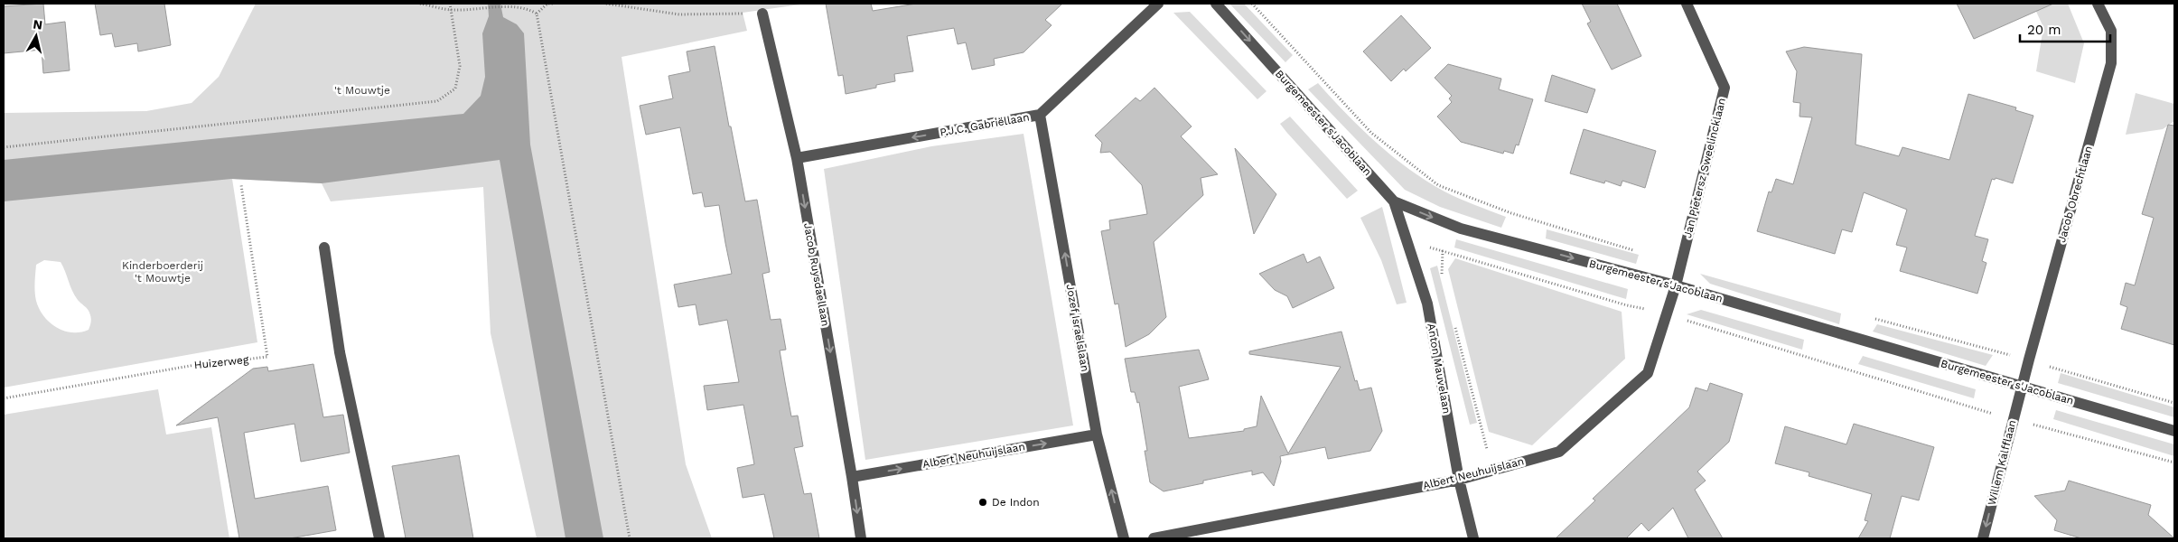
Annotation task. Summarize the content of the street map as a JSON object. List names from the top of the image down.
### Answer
{
  "streets": {
    "street": [
      "Burgemeester s'Jacoblaan",
      "P.J.C. Gabriëllaan",
      "Jan Pietersz Sweelincklaan",
      "Jacob Obrechtlaan",
      "Jacob Ruysdaellaan",
      "Jozef Israëlslaan",
      "Anton Mauvelaan",
      "Albert Neuhuijslaan",
      "Willem Kalfflaan"
    ],
    "path": ["Huizerweg"]
  },
  "crossings": [
    ["Burgemeester s'Jacoblaan", "Jan Pietersz Sweelincklaan"],
    ["Burgemeester s'Jacoblaan", "Jacob Obrechtlaan"],
    ["Burgemeester s'Jacoblaan", "Anton Mauvelaan"],
    ["Burgemeester s'Jacoblaan", "Albert Neuhuijslaan"],
    ["Burgemeester s'Jacoblaan", "Willem Kalfflaan"],
    ["P.J.C. Gabriëllaan", "Jacob Ruysdaellaan"],
    ["P.J.C. Gabriëllaan", "Jozef Israëlslaan"],
    ["Jan Pietersz Sweelincklaan", "Albert Neuhuijslaan"],
    ["Jacob Obrechtlaan", "Willem Kalfflaan"],
    ["Jacob Ruysdaellaan", "Albert Neuhuijslaan"],
    ["Jozef Israëlslaan", "Albert Neuhuijslaan"],
    ["Anton Mauvelaan", "Albert Neuhuijslaan"]
  ],
  "one_way": [
    "Burgemeester s'Jacoblaan",
    "P.J.C. Gabriëllaan",
    "Jacob Ruysdaellaan",
    "Jozef Israëlslaan",
    "Willem Kalfflaan"
  ],
  "parks": ["'t Mouwtje", "Kinderboerderij 't Mouwtje"],
  "places": ["De Indon"],
  "scale_bar": "20 m",
  "north": "top"
}
